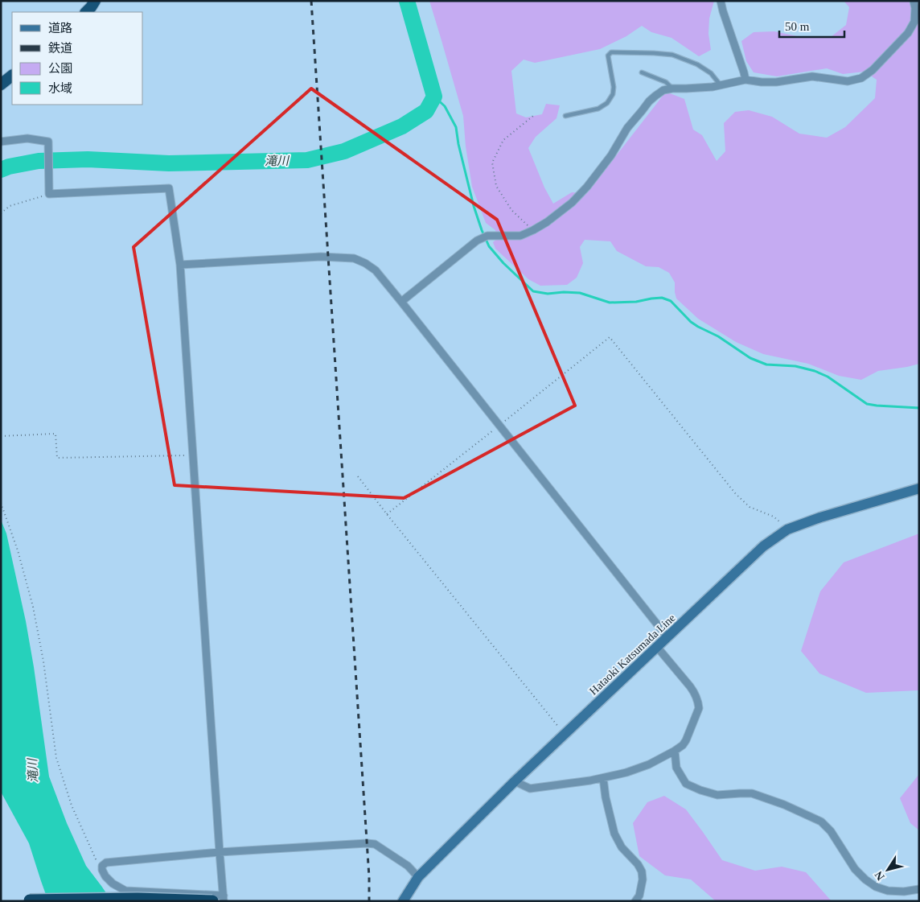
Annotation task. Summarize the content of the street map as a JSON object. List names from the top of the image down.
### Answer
{
  "streets": {
    "main road": ["Hataoki Katsumada Line"]
  },
  "water": ["滝川"],
  "legend": [
    "道路",
    "鉄道",
    "公園",
    "水域"
  ],
  "scale_bar": "50 m",
  "north": "bottom left"
}
